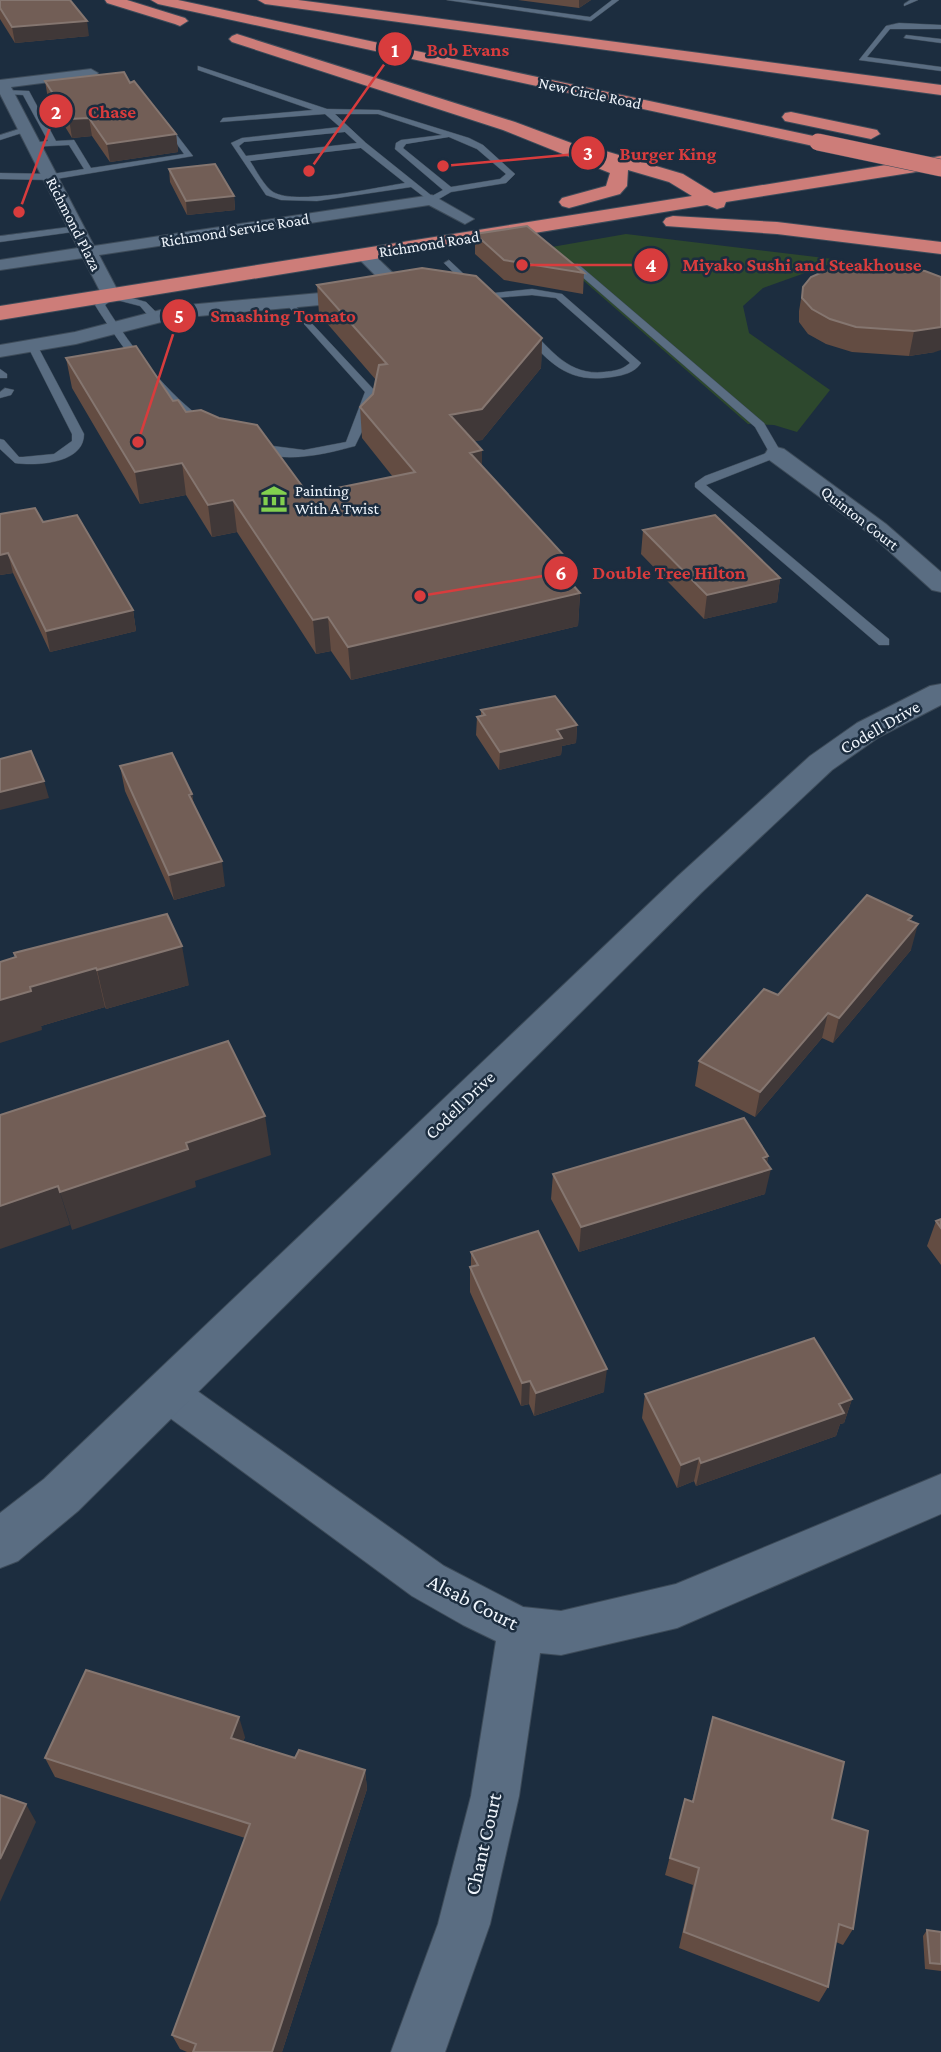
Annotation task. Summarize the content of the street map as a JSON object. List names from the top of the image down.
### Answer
{
  "streets": {
    "highway": ["New Circle Road", "Richmond Road"],
    "street": [
      "Richmond Plaza",
      "Richmond Service Road",
      "Quinton Court",
      "Codell Drive",
      "Alsab Court",
      "Chant Court"
    ]
  },
  "crossings": [
    ["Richmond Plaza", "Richmond Service Road"],
    ["Richmond Plaza", "Richmond Road"],
    ["Codell Drive", "Alsab Court"],
    ["Alsab Court", "Chant Court"]
  ],
  "places": {
    "other": [
      "Burger King",
      "Bob Evans",
      "Chase",
      "Miyako Sushi and Steakhouse",
      "Smashing Tomato",
      "Double Tree Hilton"
    ],
    "museum": ["Painting With A Twist"]
  }
}
